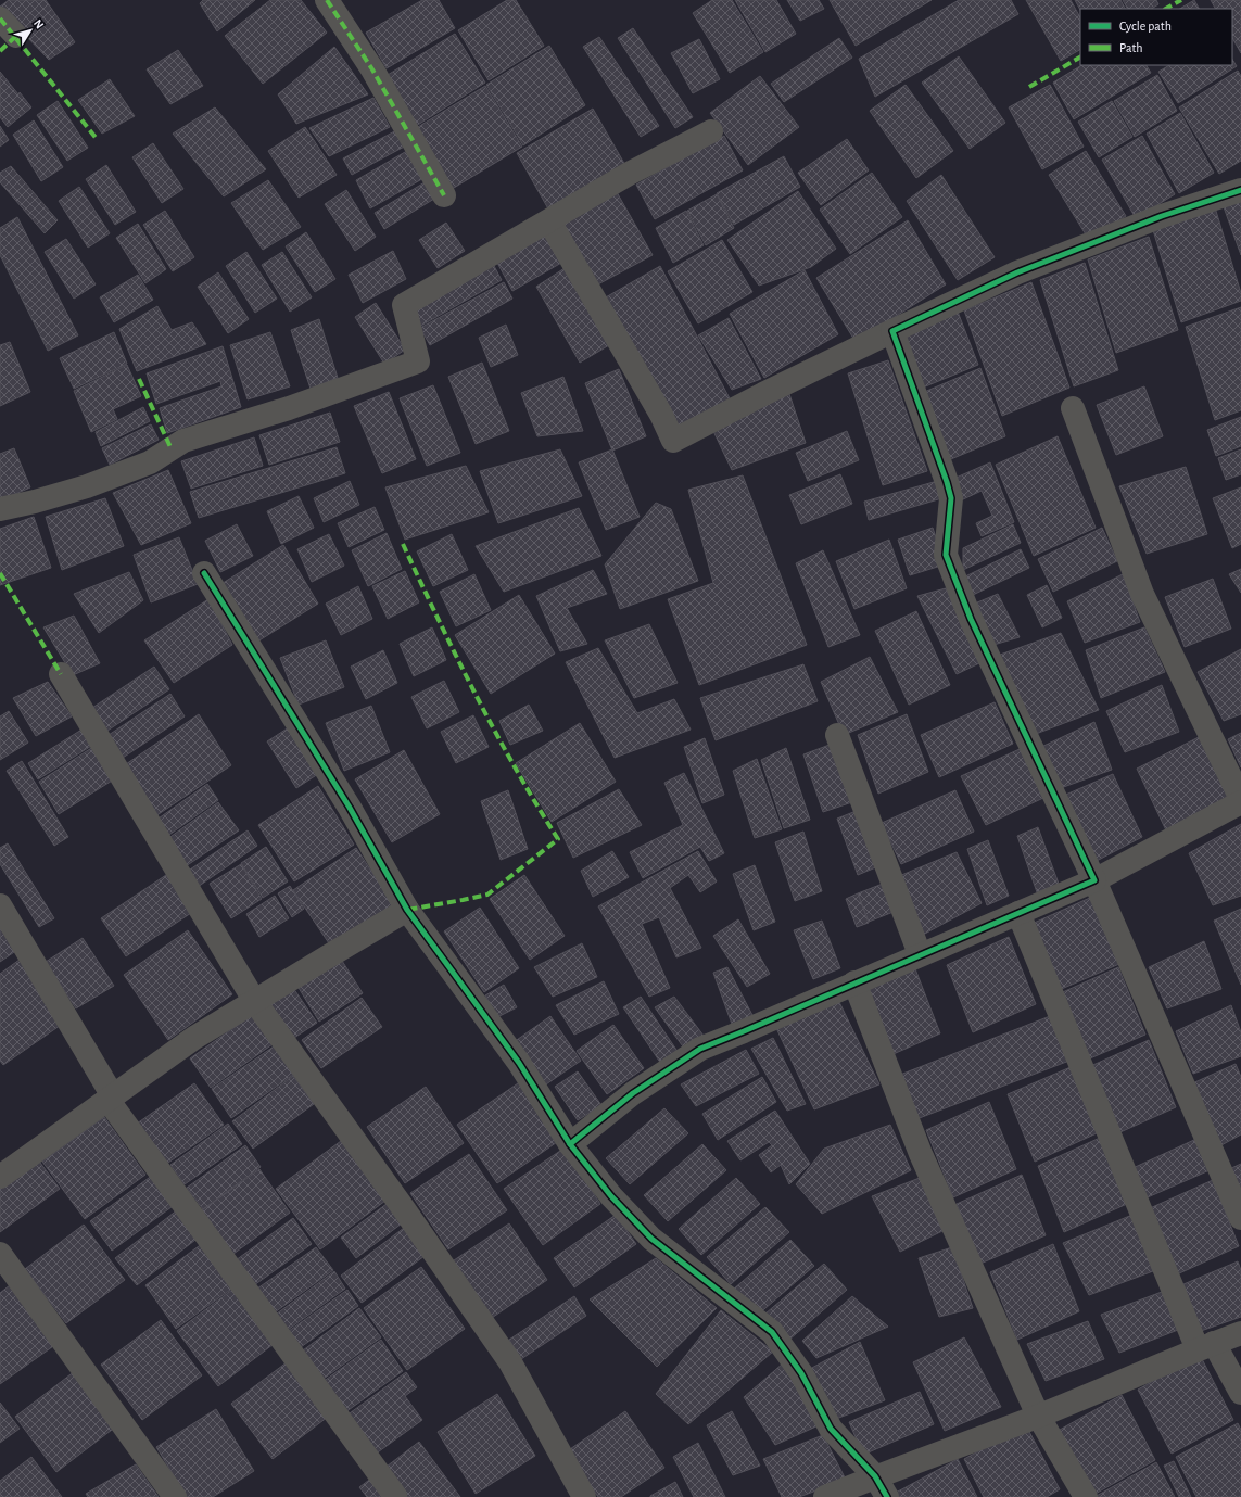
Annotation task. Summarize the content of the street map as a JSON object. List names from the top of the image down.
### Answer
{
  "legend": ["Cycle path", "Path"],
  "north": "top right"
}
